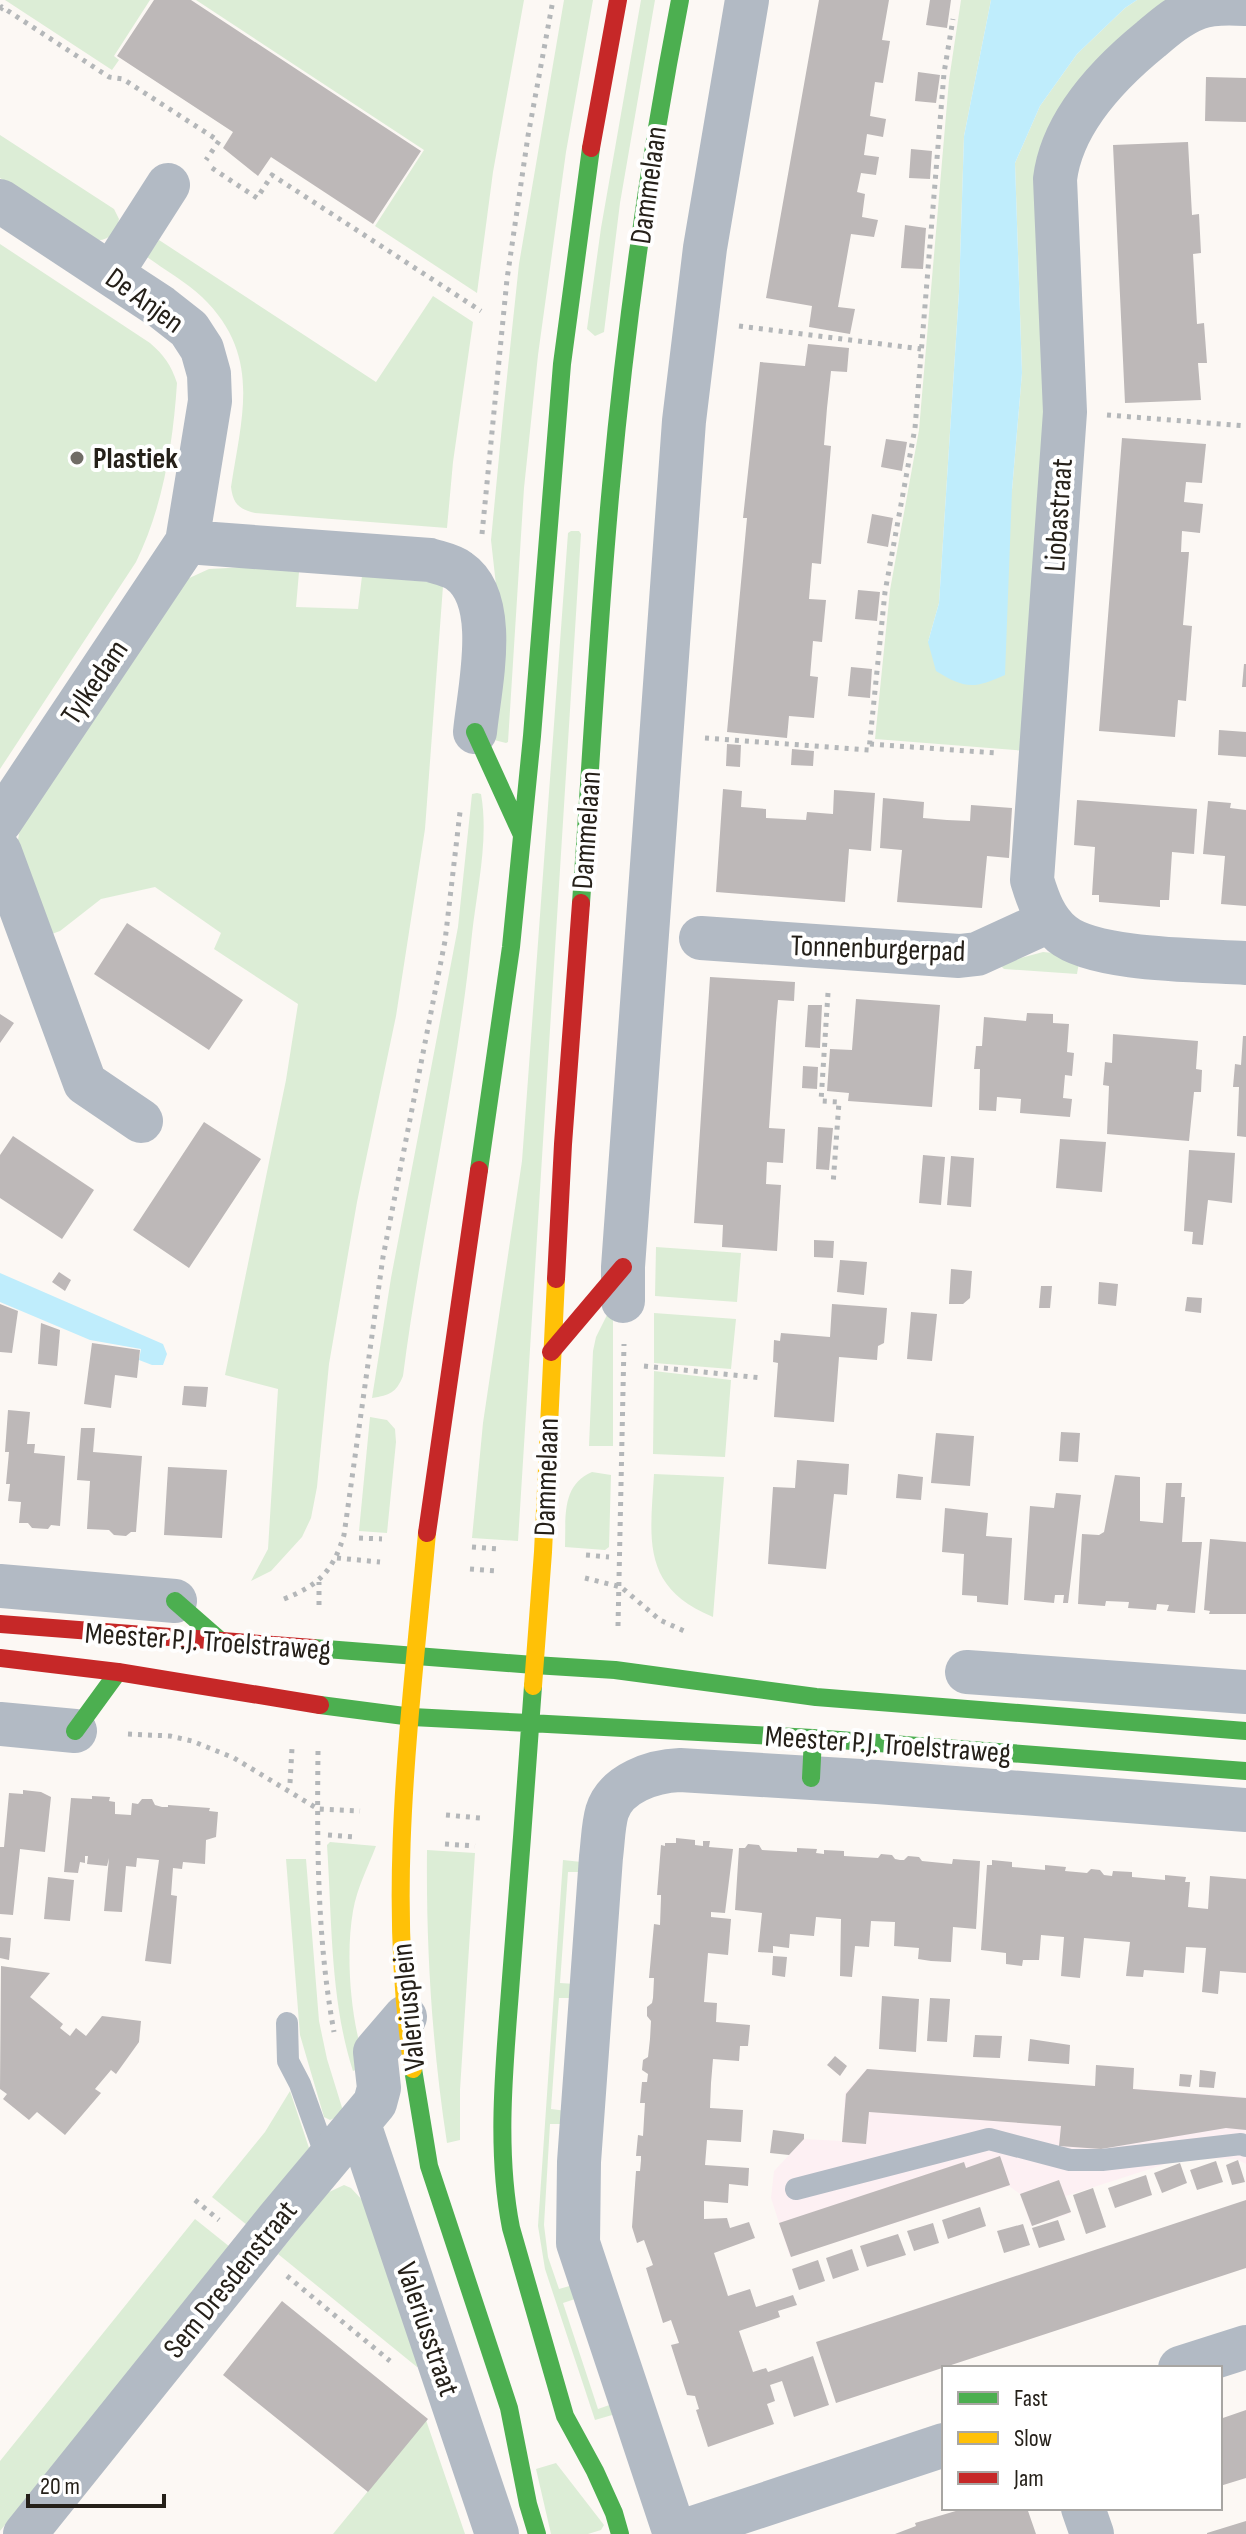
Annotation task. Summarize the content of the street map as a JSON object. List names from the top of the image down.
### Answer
{
  "streets": {
    "main road": [
      "Dammelaan",
      "Meester P.J. Troelstraweg",
      "Valeriusplein",
      "Valeriusstraat"
    ],
    "street": [
      "De Anjen",
      "Liobastraat",
      "Tylkedam",
      "Tonnenburgerpad",
      "Sem Dresdenstraat"
    ]
  },
  "crossings": [
    ["Dammelaan", "Meester P.J. Troelstraweg"],
    ["Dammelaan", "Valeriusplein"],
    ["De Anjen", "Tylkedam"],
    ["Liobastraat", "Tonnenburgerpad"],
    ["Meester P.J. Troelstraweg", "Valeriusplein"],
    ["Valeriusplein", "Sem Dresdenstraat"],
    ["Valeriusplein", "Valeriusstraat"],
    ["Sem Dresdenstraat", "Valeriusstraat"]
  ],
  "places": ["Plastiek"],
  "legend": ["Fast", "Slow", "Jam"],
  "scale_bar": "20 m"
}
